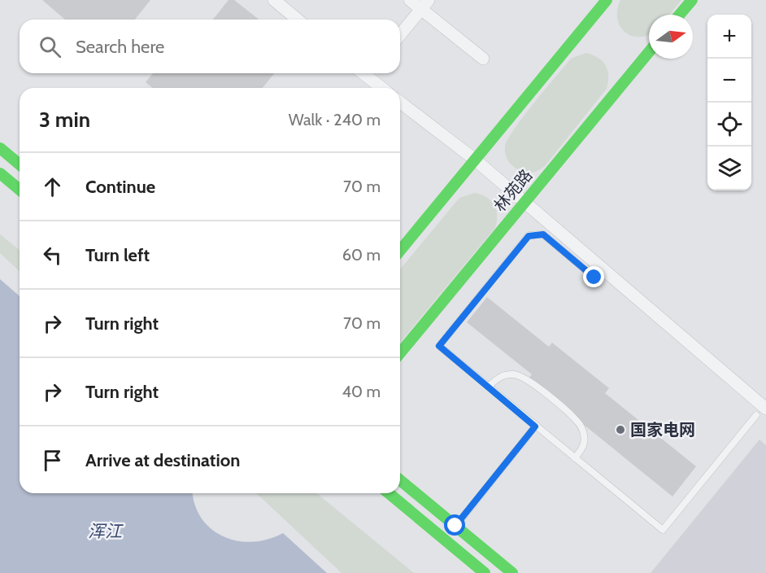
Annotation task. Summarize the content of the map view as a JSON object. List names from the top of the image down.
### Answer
{
  "streets": {
    "street": ["林苑路"]
  },
  "water": ["浑江"],
  "places": ["国家电网"],
  "north": "right",
  "page": {
    "map_buttons": ["+", "−"],
    "search": "Search here",
    "heading": ["3 min", "Walk · 240 m"],
    "list": [
      ["Continue", "70 m"],
      ["Turn left", "60 m"],
      ["Turn right", "70 m"],
      ["Turn right", "40 m"],
      "Arrive at destination"
    ]
  }
}
